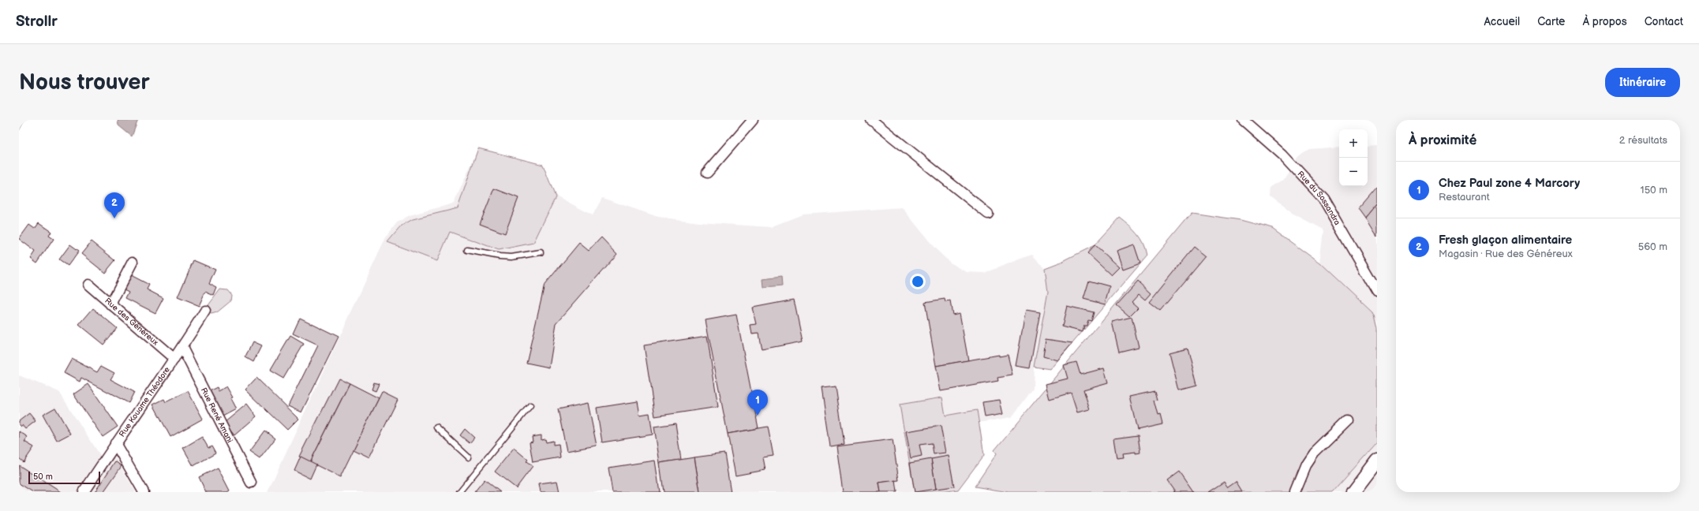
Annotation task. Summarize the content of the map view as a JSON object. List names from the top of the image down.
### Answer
{
  "streets": {
    "street": [
      "Rue du Sassandra",
      "Rue des Généreux",
      "Rue Kouame Théodore",
      "Rue René Amani"
    ]
  },
  "crossings": [
    ["Rue des Généreux", "Rue Kouame Théodore"],
    ["Rue Kouame Théodore", "Rue René Amani"]
  ],
  "scale_bar": "50 m",
  "page": {
    "header": "Strollr",
    "nav": [
      "Accueil",
      "Carte",
      "À propos",
      "Contact"
    ],
    "buttons": "Itinéraire",
    "title": "Nous trouver",
    "heading": ["À proximité", "2 résultats"],
    "map_buttons": ["+", "−"],
    "list": [
      {
        "mark": "1",
        "name": "Chez Paul zone 4 Marcory",
        "note": "Restaurant",
        "value": "150 m"
      },
      {
        "mark": "2",
        "name": "Fresh glaçon alimentaire",
        "note": "Magasin · Rue des Généreux",
        "value": "560 m"
      }
    ],
    "pins": ["2", "1"],
    "scale": "50 m"
  }
}
